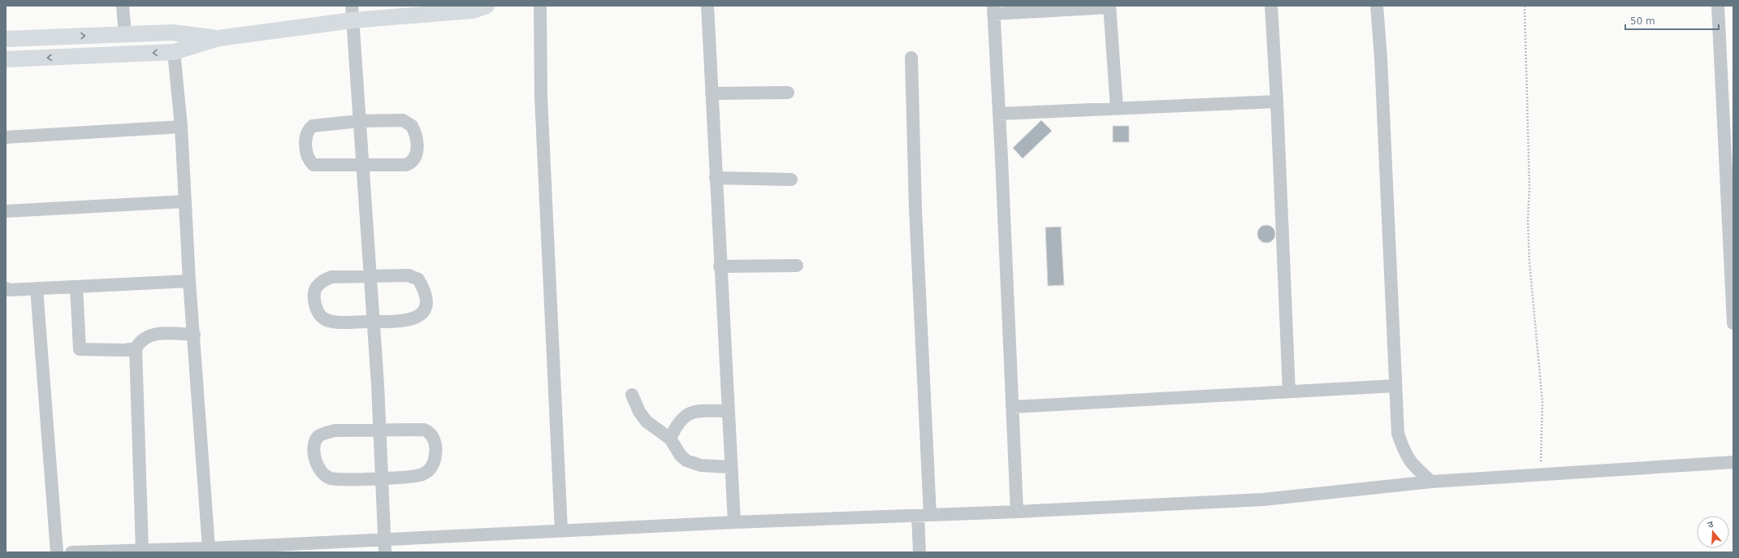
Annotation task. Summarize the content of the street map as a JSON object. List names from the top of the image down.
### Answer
{
  "scale_bar": "50 m",
  "north": "top"
}
